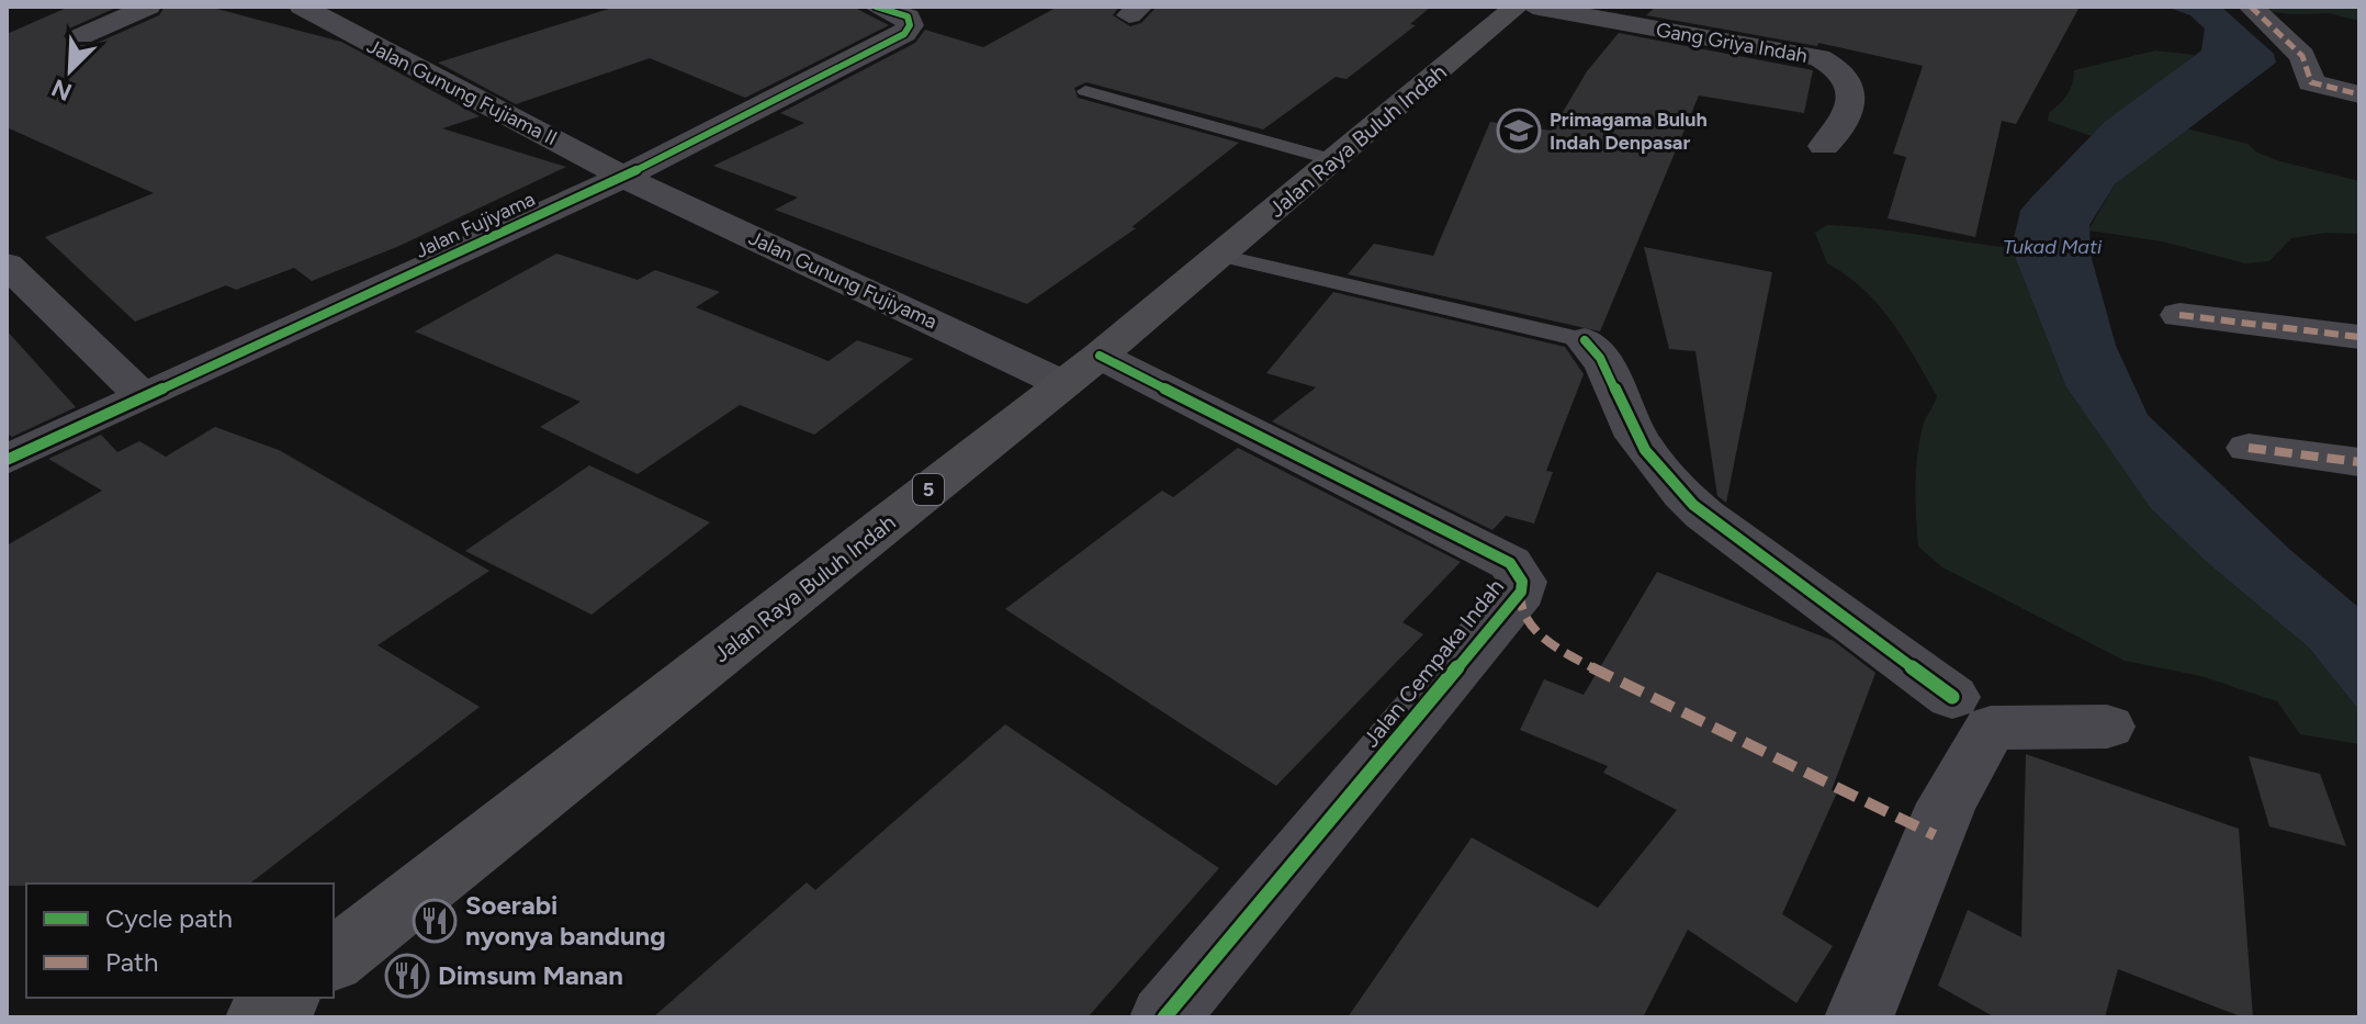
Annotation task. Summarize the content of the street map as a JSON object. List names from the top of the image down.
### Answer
{
  "streets": {
    "highway": ["Jalan Raya Buluh Indah", "5"],
    "street": [
      "Gang Griya Indah",
      "Jalan Gunung Fujiama II",
      "Jalan Fujiyama",
      "Jalan Gunung Fujiyama",
      "Jalan Cempaka Indah"
    ]
  },
  "crossings": [
    ["Jalan Gunung Fujiama II", "Jalan Fujiyama"],
    ["Jalan Gunung Fujiama II", "Jalan Gunung Fujiyama"],
    ["Jalan Raya Buluh Indah", "Jalan Gunung Fujiyama"],
    ["Jalan Raya Buluh Indah", "Jalan Cempaka Indah"],
    ["Jalan Fujiyama", "Jalan Gunung Fujiyama"],
    ["Jalan Gunung Fujiyama", "Jalan Cempaka Indah"]
  ],
  "water": ["Tukad Mati"],
  "places": {
    "school or university": ["Primagama Buluh Indah Denpasar"],
    "restaurant": ["Soerabi nyonya bandung", "Dimsum Manan"]
  },
  "legend": ["Cycle path", "Path"],
  "north": "bottom left"
}
